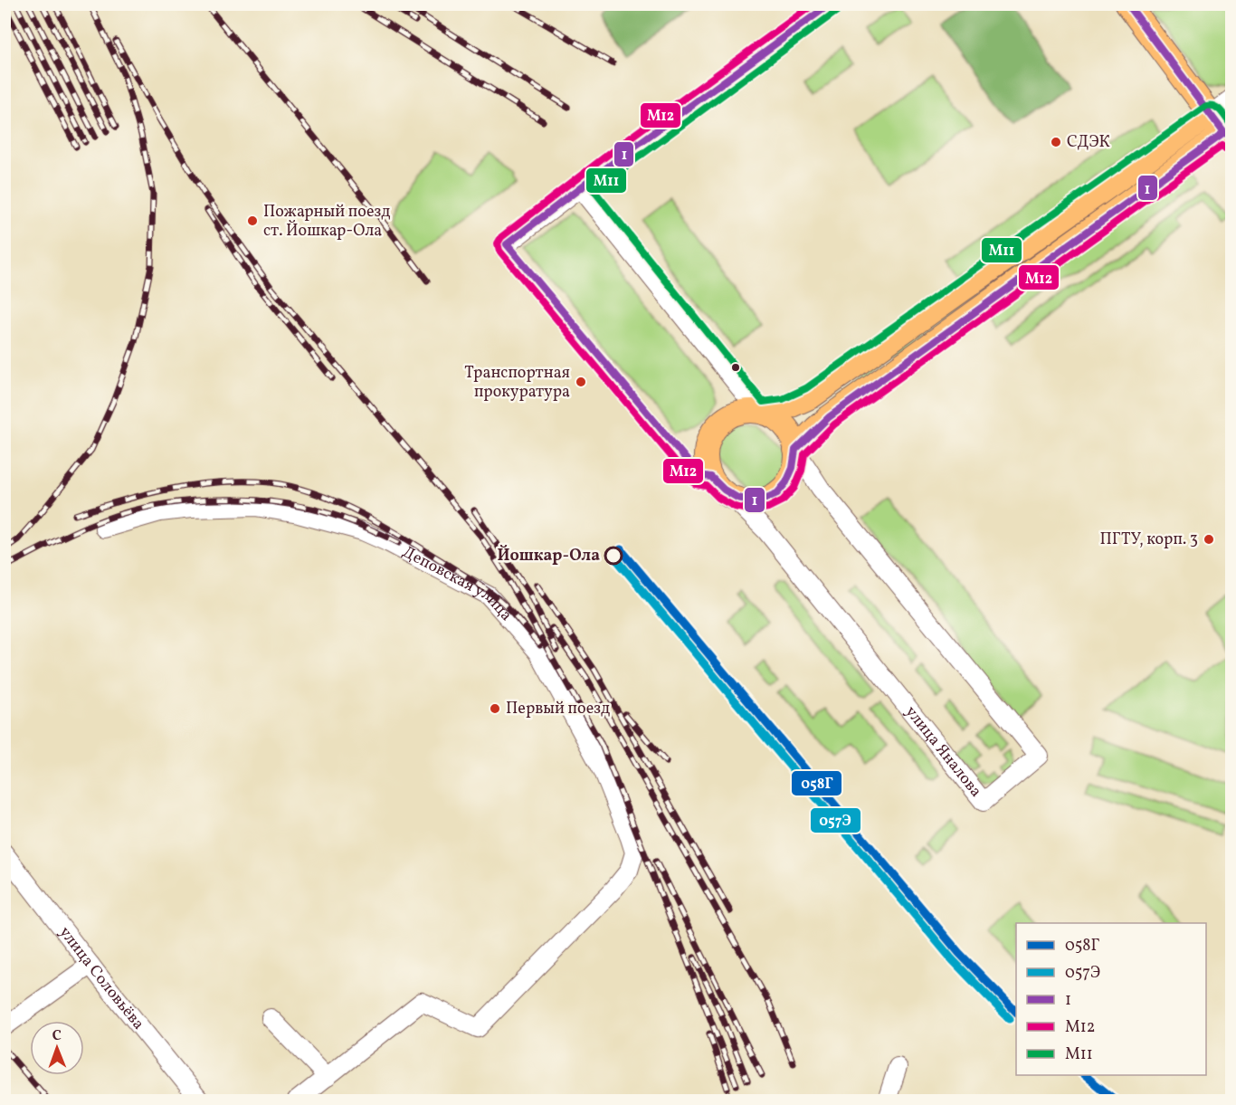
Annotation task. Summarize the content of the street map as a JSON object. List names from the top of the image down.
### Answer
{
  "streets": {
    "street": ["Деповская улица", "улица Яналова", "улица Соловьёва"]
  },
  "places": [
    "СДЭК",
    "Пожарный поезд ст. Йошкар-Ола",
    "Транспортная прокуратура",
    "ПГТУ, корп. 3",
    "Йошкар-Ола",
    "Первый поезд"
  ],
  "lines": [
    "transit line 1",
    "transit line М12",
    "transit line М11",
    "transit line 058Г",
    "transit line 057Э"
  ],
  "legend": [
    "058Г",
    "057Э",
    "1",
    "М12",
    "М11"
  ],
  "north": "top"
}
